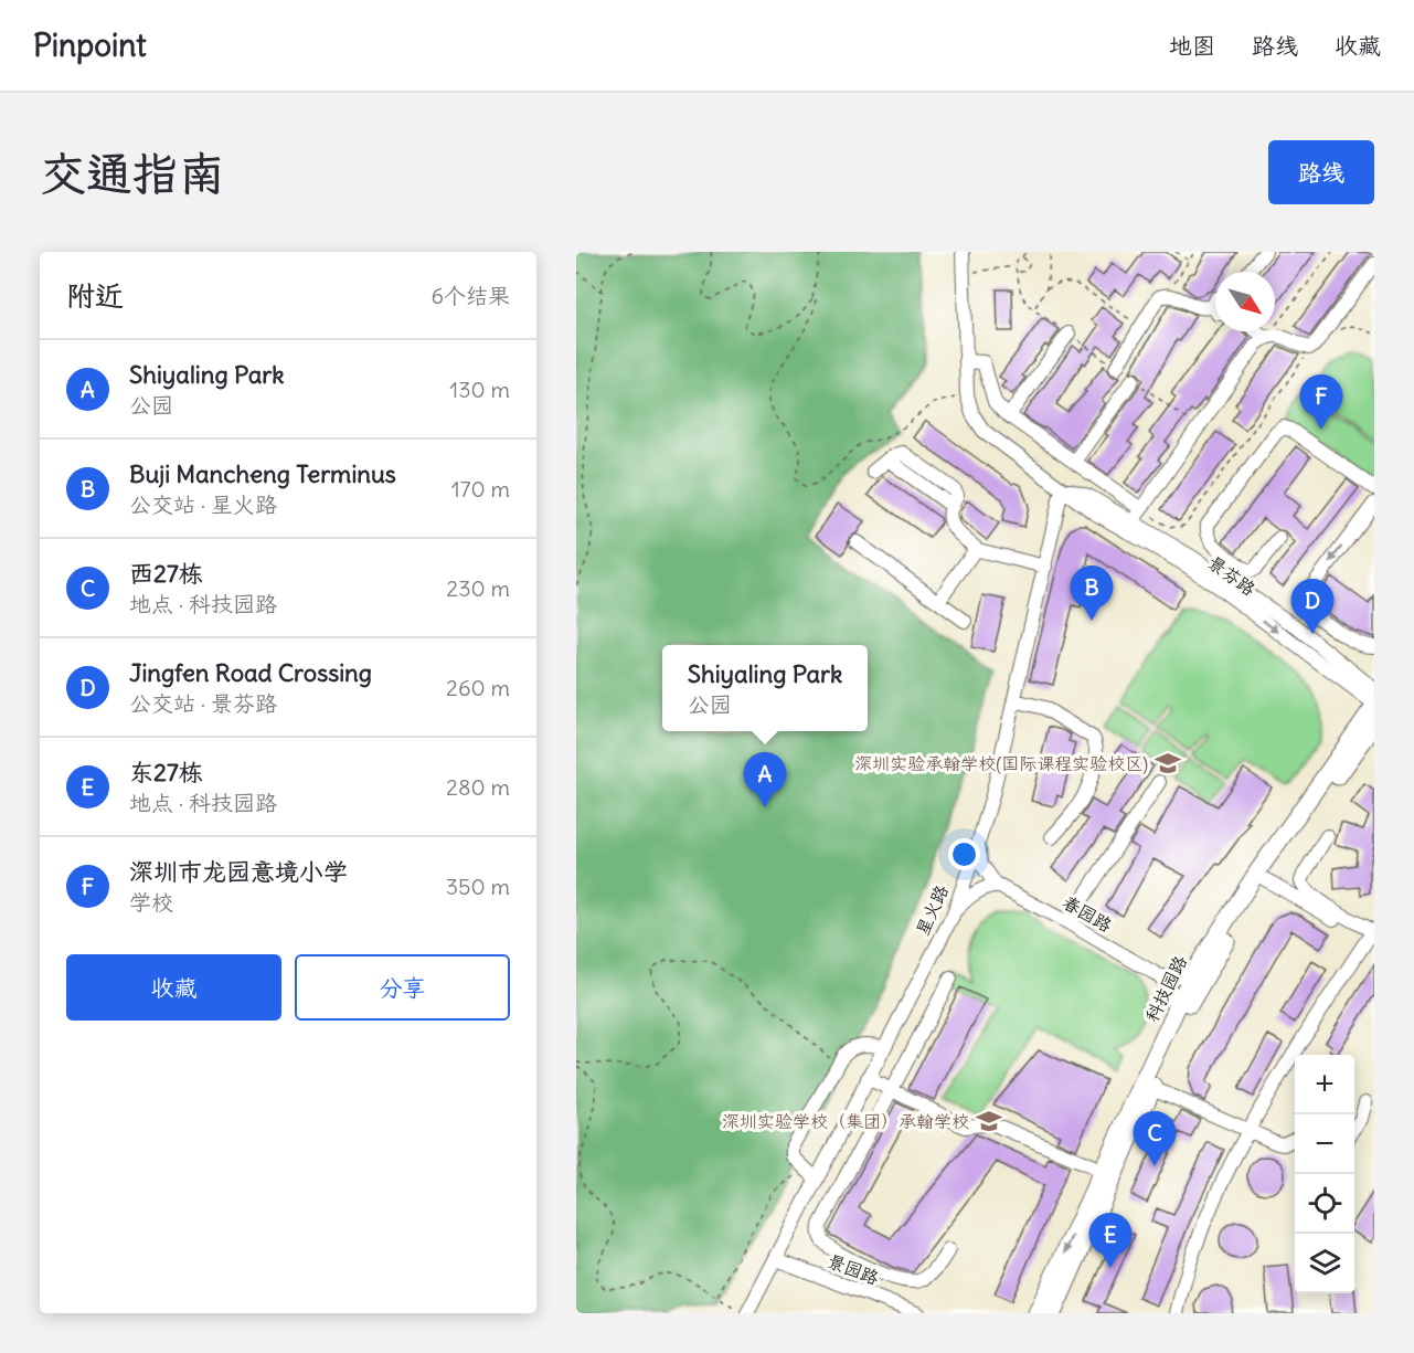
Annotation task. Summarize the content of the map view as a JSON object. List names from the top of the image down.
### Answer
{
  "streets": {
    "main road": ["科技园路"],
    "street": [
      "景芬路",
      "星火路",
      "春园路",
      "景园路"
    ]
  },
  "crossings": [
    ["景芬路", "星火路"],
    ["景芬路", "科技园路"],
    ["星火路", "景园路"]
  ],
  "places": {
    "school or university": ["深圳实验承翰学校(国际课程实验校区)", "深圳实验学校（集团）承翰学校"]
  },
  "north": "bottom right",
  "page": {
    "header": "Pinpoint",
    "nav": ["地图", "路线", "收藏"],
    "buttons": [
      "路线",
      ["收藏", "分享"]
    ],
    "title": "交通指南",
    "heading": ["附近", "6个结果"],
    "list": [
      {
        "mark": "A",
        "name": "Shiyaling Park",
        "note": "公园",
        "value": "130 m"
      },
      {
        "mark": "B",
        "name": "Buji Mancheng Terminus",
        "note": "公交站 · 星火路",
        "value": "170 m"
      },
      {
        "mark": "C",
        "name": "西27栋",
        "note": "地点 · 科技园路",
        "value": "230 m"
      },
      {
        "mark": "D",
        "name": "Jingfen Road Crossing",
        "note": "公交站 · 景芬路",
        "value": "260 m"
      },
      {
        "mark": "E",
        "name": "东27栋",
        "note": "地点 · 科技园路",
        "value": "280 m"
      },
      {
        "mark": "F",
        "name": "深圳市龙园意境小学",
        "note": "学校",
        "value": "350 m"
      }
    ],
    "pins": [
      "F",
      "B",
      "D",
      "A",
      "C",
      "E"
    ],
    "popup": ["Shiyaling Park", "公园"],
    "map_buttons": ["+", "−"]
  }
}
